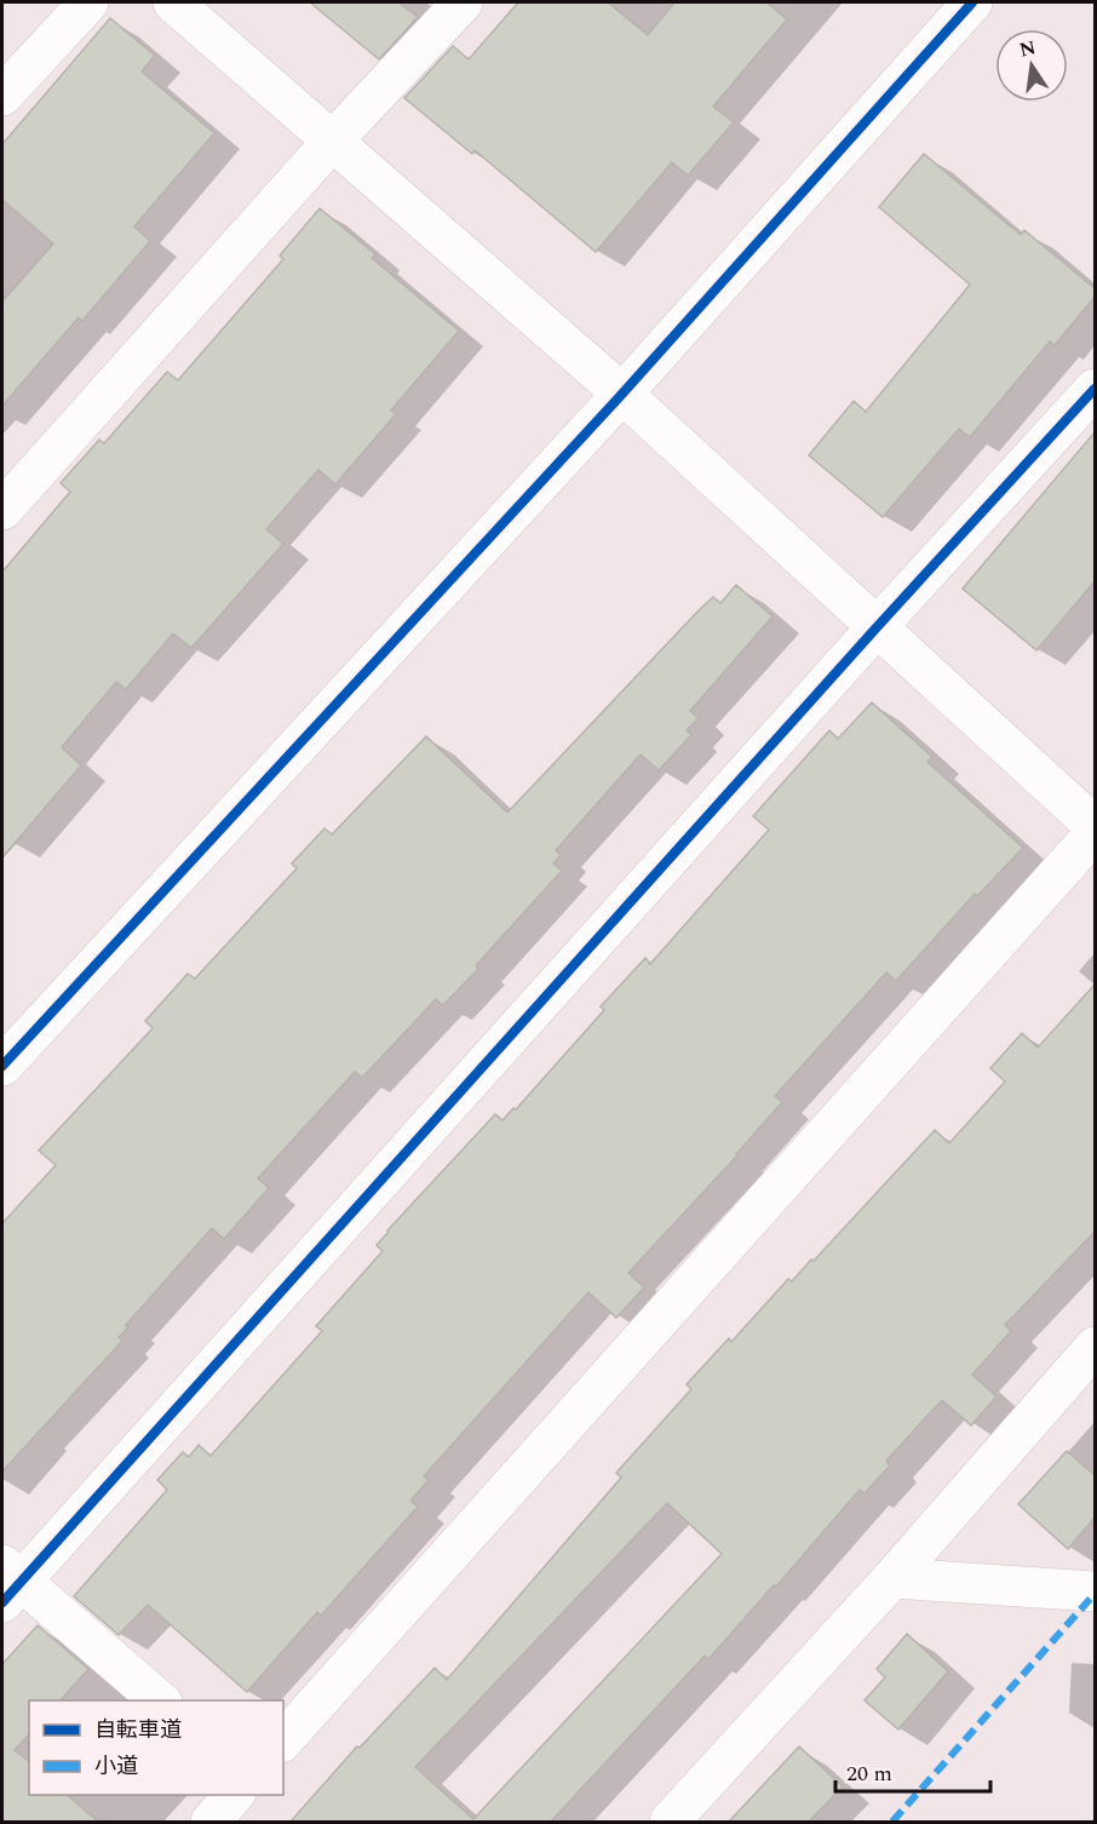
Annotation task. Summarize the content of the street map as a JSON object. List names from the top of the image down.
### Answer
{
  "legend": ["自転車道", "小道"],
  "scale_bar": "20 m",
  "north": "top"
}
